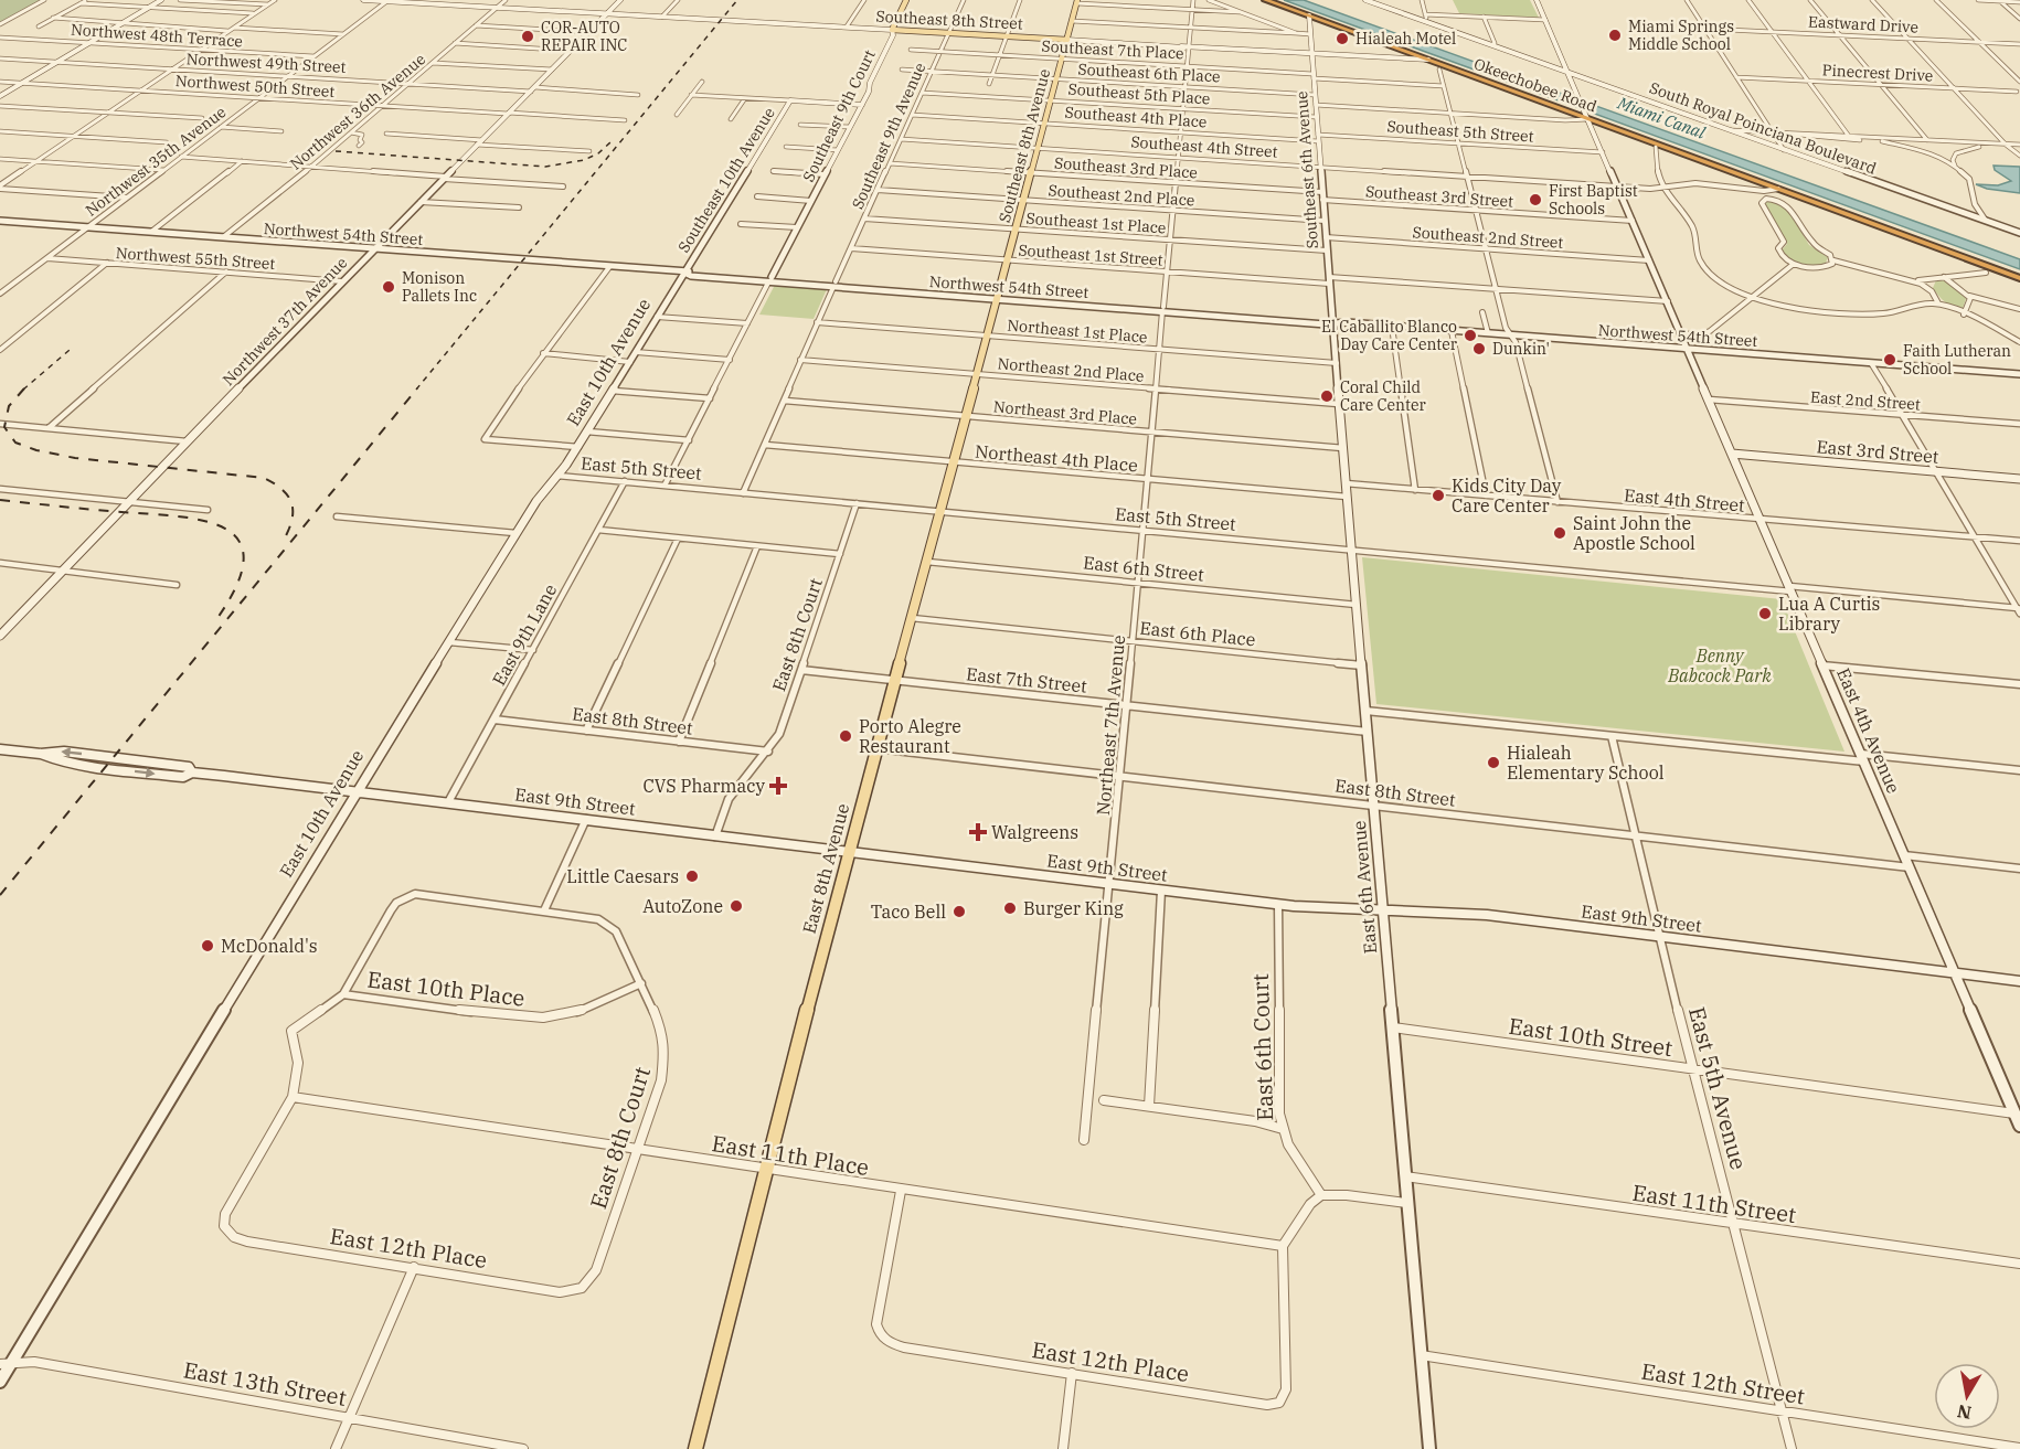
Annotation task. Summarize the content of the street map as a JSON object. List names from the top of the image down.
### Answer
{
  "streets": {
    "highway": ["Okeechobee Road"],
    "main road": [
      "Southeast 8th Street",
      "Southeast 9th Court",
      "Southeast 8th Avenue",
      "East 8th Avenue"
    ],
    "street": [
      "Eastward Drive",
      "Northwest 48th Terrace",
      "Southeast 7th Place",
      "Northwest 49th Street",
      "Southeast 6th Place",
      "Pinecrest Drive",
      "Northwest 50th Street",
      "Southeast 5th Place",
      "Northwest 36th Avenue",
      "Southeast 4th Place",
      "South Royal Poinciana Boulevard",
      "Southeast 5th Street",
      "Southeast 9th Avenue",
      "Southeast 4th Street",
      "Northwest 35th Avenue",
      "Southeast 3rd Place",
      "Southeast 6th Avenue",
      "Southeast 10th Avenue",
      "Southeast 2nd Place",
      "Southeast 3rd Street",
      "Southeast 1st Place",
      "Northwest 54th Street",
      "Southeast 2nd Street",
      "Southeast 1st Street",
      "Northwest 55th Street",
      "Northwest 37th Avenue",
      "Northeast 1st Place",
      "East 10th Avenue",
      "Northeast 2nd Place",
      "East 2nd Street",
      "Northeast 3rd Place",
      "East 3rd Street",
      "Northeast 4th Place",
      "East 5th Street",
      "East 4th Street",
      "East 6th Street",
      "East 6th Place",
      "East 9th Lane",
      "East 8th Court",
      "East 7th Street",
      "East 8th Street",
      "Northeast 7th Avenue",
      "East 4th Avenue",
      "East 9th Street",
      "East 6th Avenue",
      "East 10th Place",
      "East 10th Street",
      "East 6th Court",
      "East 5th Avenue",
      "East 11th Place",
      "East 11th Street",
      "East 12th Place",
      "East 13th Street",
      "East 12th Street"
    ]
  },
  "crossings": [
    ["Southeast 8th Street", "Okeechobee Road"],
    ["Southeast 8th Street", "Northwest 36th Avenue"],
    ["Southeast 8th Street", "Southeast 9th Court"],
    ["Southeast 8th Street", "Southeast 9th Avenue"],
    ["Southeast 8th Street", "Southeast 8th Avenue"],
    ["Southeast 8th Street", "Northwest 35th Avenue"],
    ["Southeast 8th Street", "Southeast 6th Avenue"],
    ["Southeast 8th Street", "Northwest 37th Avenue"],
    ["Southeast 8th Street", "Northeast 7th Avenue"],
    ["Northwest 48th Terrace", "Northwest 35th Avenue"],
    ["Southeast 7th Place", "Southeast 9th Avenue"],
    ["Southeast 7th Place", "Southeast 8th Avenue"],
    ["Southeast 7th Place", "Southeast 6th Avenue"],
    ["Southeast 7th Place", "Northeast 7th Avenue"],
    ["Northwest 49th Street", "Northwest 36th Avenue"],
    ["Northwest 49th Street", "Northwest 35th Avenue"],
    ["Northwest 49th Street", "Northwest 37th Avenue"],
    ["Southeast 6th Place", "Southeast 9th Avenue"],
    ["Southeast 6th Place", "Southeast 8th Avenue"],
    ["Southeast 6th Place", "Southeast 6th Avenue"],
    ["Southeast 6th Place", "Northeast 7th Avenue"],
    ["Okeechobee Road", "Southeast 6th Avenue"],
    ["Okeechobee Road", "East 4th Avenue"],
    ["Northwest 50th Street", "Northwest 36th Avenue"],
    ["Northwest 50th Street", "Northwest 35th Avenue"],
    ["Northwest 50th Street", "Northwest 37th Avenue"],
    ["Southeast 5th Place", "Southeast 9th Avenue"],
    ["Southeast 5th Place", "Southeast 8th Avenue"],
    ["Southeast 5th Place", "Southeast 6th Avenue"],
    ["Southeast 5th Place", "Northeast 7th Avenue"],
    ["Northwest 36th Avenue", "Northwest 54th Street"],
    ["Southeast 9th Court", "Northwest 54th Street"],
    ["Southeast 4th Place", "Southeast 5th Street"],
    ["Southeast 4th Place", "Southeast 9th Avenue"],
    ["Southeast 4th Place", "Southeast 8th Avenue"],
    ["Southeast 4th Place", "Southeast 6th Avenue"],
    ["Southeast 4th Place", "Northeast 7th Avenue"],
    ["South Royal Poinciana Boulevard", "East 4th Avenue"],
    ["Southeast 5th Street", "Southeast 6th Avenue"],
    ["Southeast 5th Street", "East 4th Avenue"],
    ["Southeast 9th Avenue", "Southeast 4th Street"],
    ["Southeast 9th Avenue", "Southeast 3rd Place"],
    ["Southeast 9th Avenue", "Southeast 2nd Place"],
    ["Southeast 9th Avenue", "Southeast 1st Place"],
    ["Southeast 9th Avenue", "Northwest 54th Street"],
    ["Southeast 9th Avenue", "Southeast 1st Street"],
    ["Southeast 9th Avenue", "Northeast 1st Place"],
    ["Southeast 9th Avenue", "Northeast 2nd Place"],
    ["Southeast 9th Avenue", "Northeast 3rd Place"],
    ["Southeast 9th Avenue", "Northeast 4th Place"],
    ["Southeast 9th Avenue", "East 5th Street"],
    ["Southeast 8th Avenue", "Southeast 4th Street"],
    ["Southeast 8th Avenue", "Southeast 3rd Place"],
    ["Southeast 8th Avenue", "Southeast 2nd Place"],
    ["Southeast 8th Avenue", "Southeast 1st Place"],
    ["Southeast 8th Avenue", "Northwest 54th Street"],
    ["Southeast 8th Avenue", "Southeast 1st Street"],
    ["Southeast 8th Avenue", "East 8th Avenue"],
    ["Southeast 4th Street", "Southeast 6th Avenue"],
    ["Southeast 4th Street", "Northeast 7th Avenue"],
    ["Southeast 4th Street", "East 4th Avenue"],
    ["Northwest 35th Avenue", "Northwest 54th Street"],
    ["Northwest 35th Avenue", "Northwest 55th Street"],
    ["Southeast 3rd Place", "Southeast 6th Avenue"],
    ["Southeast 3rd Place", "Northeast 7th Avenue"],
    ["Southeast 6th Avenue", "Southeast 2nd Place"],
    ["Southeast 6th Avenue", "Southeast 3rd Street"],
    ["Southeast 6th Avenue", "Southeast 1st Place"],
    ["Southeast 6th Avenue", "Northwest 54th Street"],
    ["Southeast 6th Avenue", "Southeast 2nd Street"],
    ["Southeast 6th Avenue", "Southeast 1st Street"],
    ["Southeast 6th Avenue", "East 6th Avenue"],
    ["Southeast 10th Avenue", "Northwest 54th Street"],
    ["Southeast 10th Avenue", "East 10th Avenue"],
    ["Southeast 2nd Place", "Northeast 7th Avenue"],
    ["Southeast 3rd Street", "East 4th Avenue"],
    ["Southeast 1st Place", "Northeast 7th Avenue"],
    ["Northwest 54th Street", "Northwest 37th Avenue"],
    ["Northwest 54th Street", "East 10th Avenue"],
    ["Northwest 54th Street", "Northeast 7th Avenue"],
    ["Northwest 54th Street", "East 4th Avenue"],
    ["Northwest 54th Street", "East 8th Avenue"],
    ["Northwest 54th Street", "East 6th Avenue"],
    ["Southeast 2nd Street", "East 4th Avenue"],
    ["Southeast 1st Street", "Northeast 7th Avenue"],
    ["Southeast 1st Street", "East 4th Avenue"],
    ["Northwest 55th Street", "Northwest 37th Avenue"],
    ["Northeast 1st Place", "Northeast 7th Avenue"],
    ["Northeast 1st Place", "East 8th Avenue"],
    ["Northeast 1st Place", "East 6th Avenue"],
    ["East 10th Avenue", "East 5th Street"],
    ["East 10th Avenue", "East 9th Street"],
    ["East 10th Avenue", "East 13th Street"],
    ["Northeast 2nd Place", "Northeast 7th Avenue"],
    ["Northeast 2nd Place", "East 8th Avenue"],
    ["Northeast 2nd Place", "East 6th Avenue"],
    ["East 2nd Street", "East 4th Avenue"],
    ["Northeast 3rd Place", "Northeast 7th Avenue"],
    ["Northeast 3rd Place", "East 8th Avenue"],
    ["Northeast 3rd Place", "East 6th Avenue"],
    ["East 3rd Street", "East 4th Avenue"],
    ["Northeast 4th Place", "Northeast 7th Avenue"],
    ["Northeast 4th Place", "East 8th Avenue"],
    ["Northeast 4th Place", "East 6th Avenue"],
    ["East 5th Street", "East 9th Lane"],
    ["East 5th Street", "East 8th Court"],
    ["East 5th Street", "Northeast 7th Avenue"],
    ["East 5th Street", "East 4th Avenue"],
    ["East 5th Street", "East 8th Avenue"],
    ["East 5th Street", "East 6th Avenue"],
    ["East 4th Street", "East 4th Avenue"],
    ["East 4th Street", "East 6th Avenue"],
    ["East 6th Street", "Northeast 7th Avenue"],
    ["East 6th Street", "East 8th Avenue"],
    ["East 6th Street", "East 6th Avenue"],
    ["East 6th Place", "Northeast 7th Avenue"],
    ["East 6th Place", "East 8th Avenue"],
    ["East 6th Place", "East 6th Avenue"],
    ["East 9th Lane", "East 8th Street"],
    ["East 9th Lane", "East 9th Street"],
    ["East 8th Court", "East 7th Street"],
    ["East 8th Court", "East 8th Street"],
    ["East 8th Court", "East 9th Street"],
    ["East 8th Court", "East 10th Place"],
    ["East 8th Court", "East 11th Place"],
    ["East 8th Court", "East 12th Place"],
    ["East 7th Street", "Northeast 7th Avenue"],
    ["East 7th Street", "East 8th Avenue"],
    ["East 7th Street", "East 6th Avenue"],
    ["East 8th Street", "Northeast 7th Avenue"],
    ["East 8th Street", "East 4th Avenue"],
    ["East 8th Street", "East 8th Avenue"],
    ["East 8th Street", "East 6th Avenue"],
    ["East 8th Street", "East 5th Avenue"],
    ["Northeast 7th Avenue", "East 9th Street"],
    ["East 4th Avenue", "East 9th Street"],
    ["East 4th Avenue", "East 10th Street"],
    ["East 9th Street", "East 8th Avenue"],
    ["East 9th Street", "East 6th Avenue"],
    ["East 9th Street", "East 6th Court"],
    ["East 9th Street", "East 5th Avenue"],
    ["East 8th Avenue", "East 11th Place"],
    ["East 6th Avenue", "East 10th Street"],
    ["East 6th Avenue", "East 11th Street"],
    ["East 6th Avenue", "East 12th Street"],
    ["East 10th Place", "East 11th Place"],
    ["East 10th Street", "East 5th Avenue"],
    ["East 5th Avenue", "East 11th Street"],
    ["East 5th Avenue", "East 12th Street"],
    ["East 11th Place", "East 12th Place"]
  ],
  "water": ["Miami Canal"],
  "parks": ["Benny Babcock Park"],
  "places": {
    "other": [
      "Miami Springs Middle School",
      "COR-AUTO REPAIR INC",
      "Hialeah Motel",
      "First Baptist Schools",
      "Monison Pallets Inc",
      "El Caballito Blanco Day Care Center",
      "Dunkin'",
      "Faith Lutheran School",
      "Coral Child Care Center",
      "Kids City Day Care Center",
      "Saint John the Apostle School",
      "Lua A Curtis Library",
      "Porto Alegre Restaurant",
      "Hialeah Elementary School",
      "Little Caesars",
      "AutoZone",
      "Burger King",
      "Taco Bell",
      "McDonald's"
    ],
    "health": ["CVS Pharmacy", "Walgreens"]
  },
  "north": "bottom"
}
